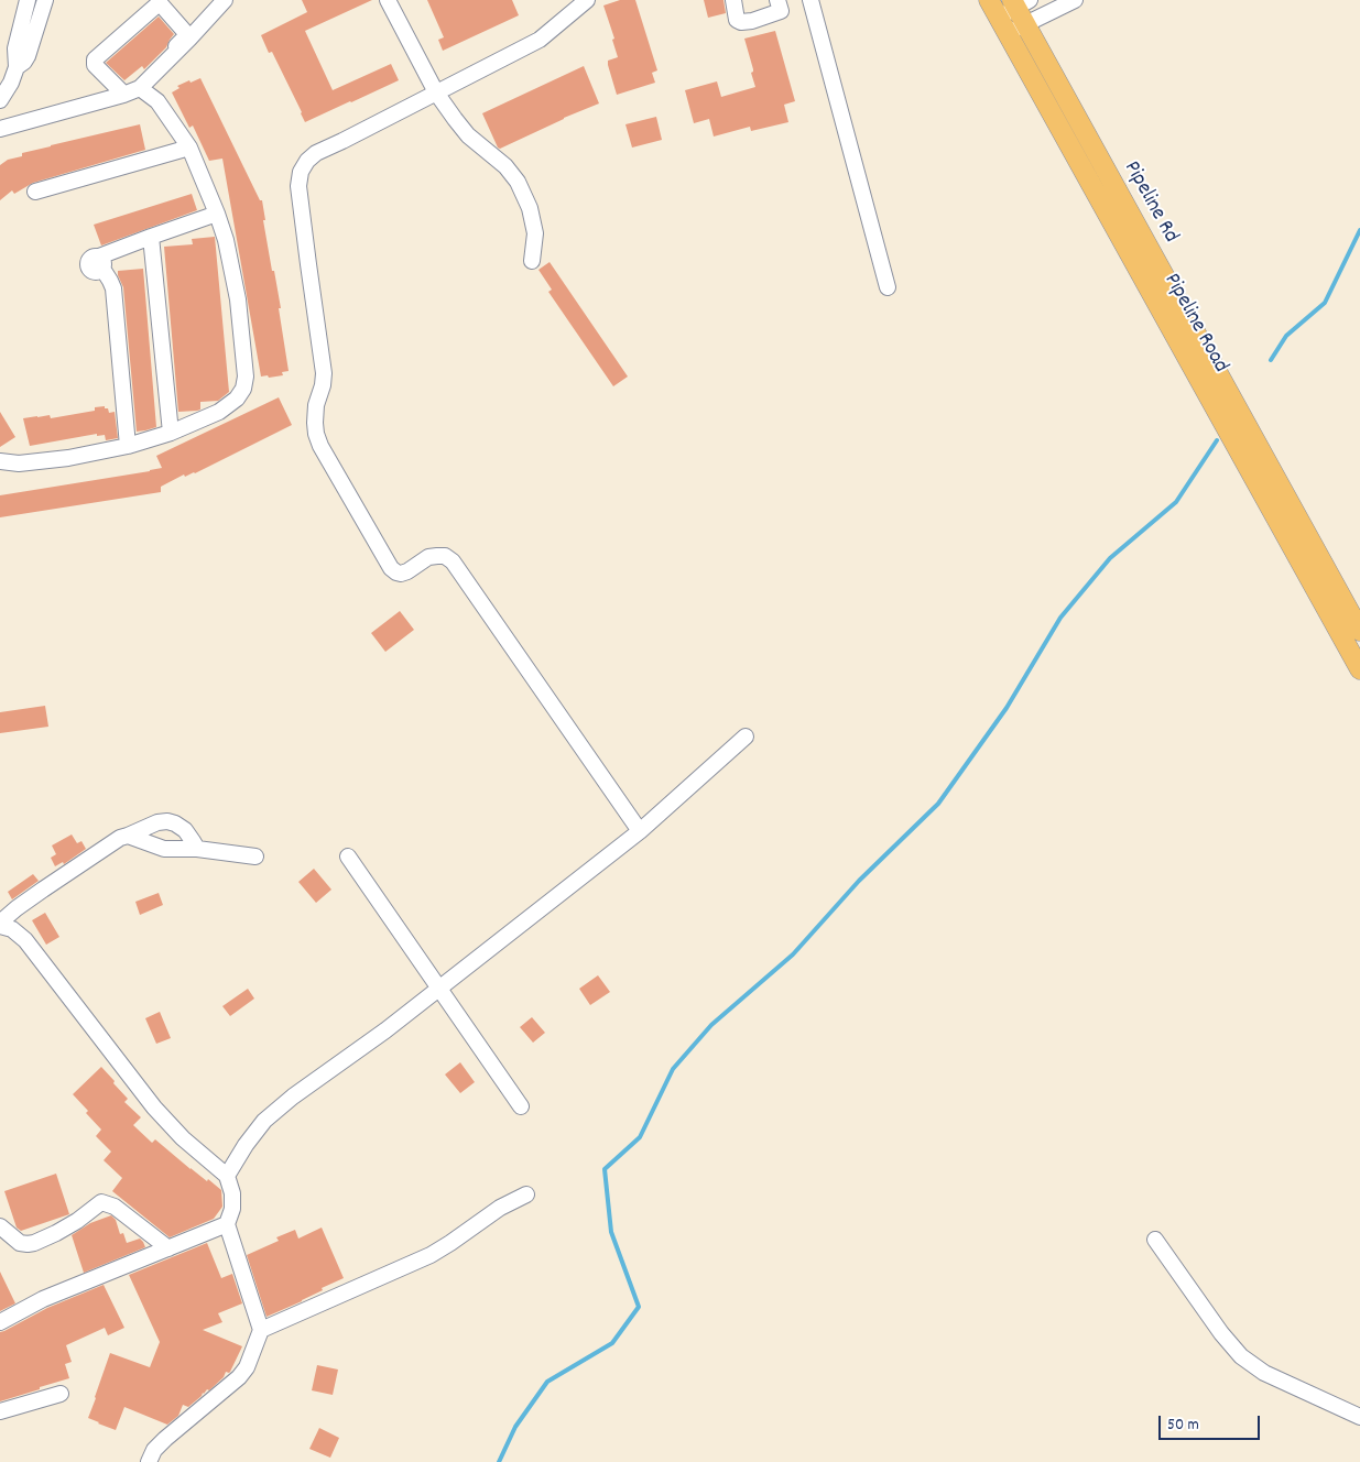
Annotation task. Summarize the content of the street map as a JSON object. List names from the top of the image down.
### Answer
{
  "streets": {
    "main road": ["Pipeline Rd", "Pipeline Road"]
  },
  "scale_bar": "50 m"
}
